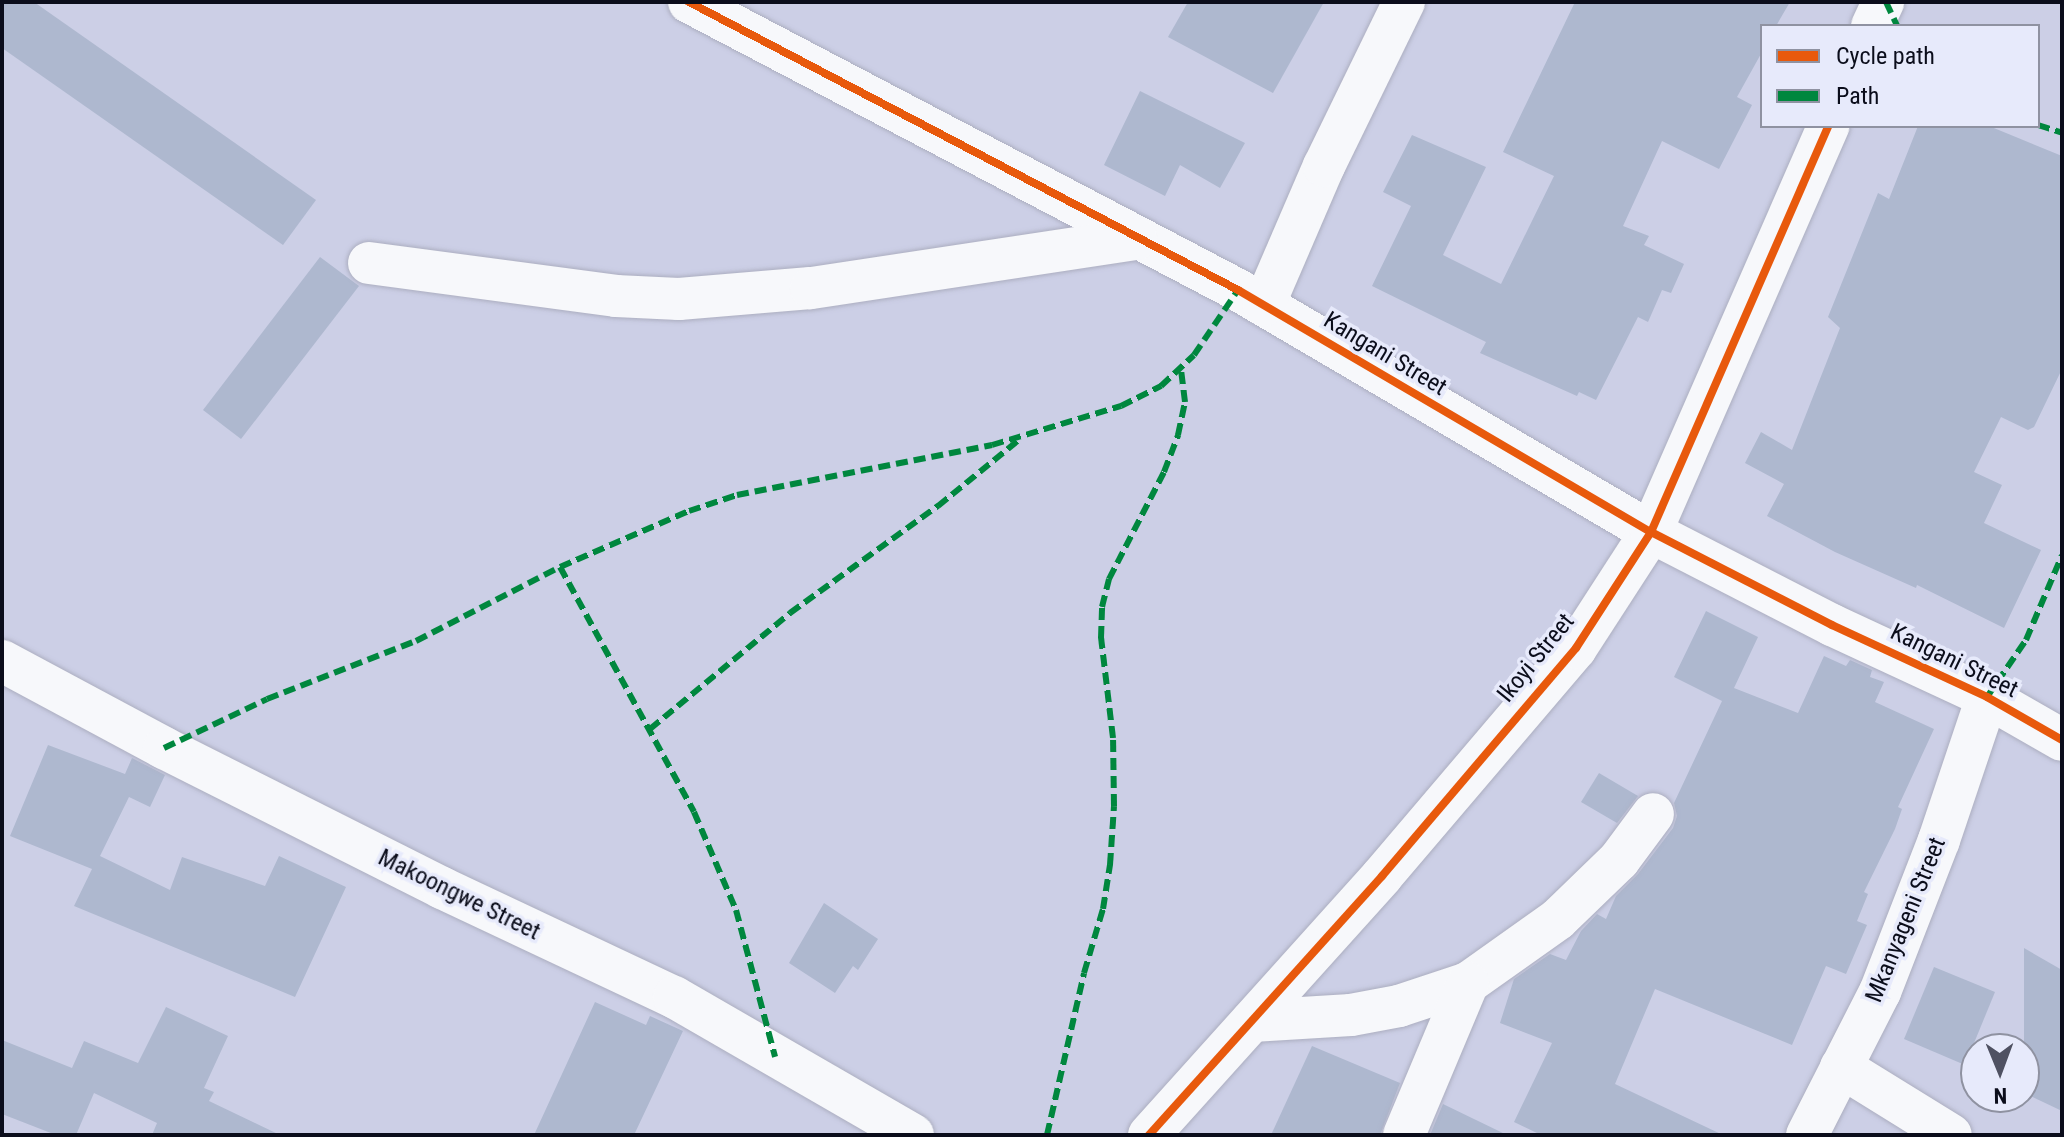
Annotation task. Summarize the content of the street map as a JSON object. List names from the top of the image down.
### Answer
{
  "streets": {
    "street": [
      "Kangani Street",
      "Ikoyi Street",
      "Makoongwe Street",
      "Mkanyageni Street"
    ]
  },
  "crossings": [
    ["Kangani Street", "Ikoyi Street"],
    ["Kangani Street", "Mkanyageni Street"]
  ],
  "legend": ["Cycle path", "Path"],
  "north": "bottom"
}
